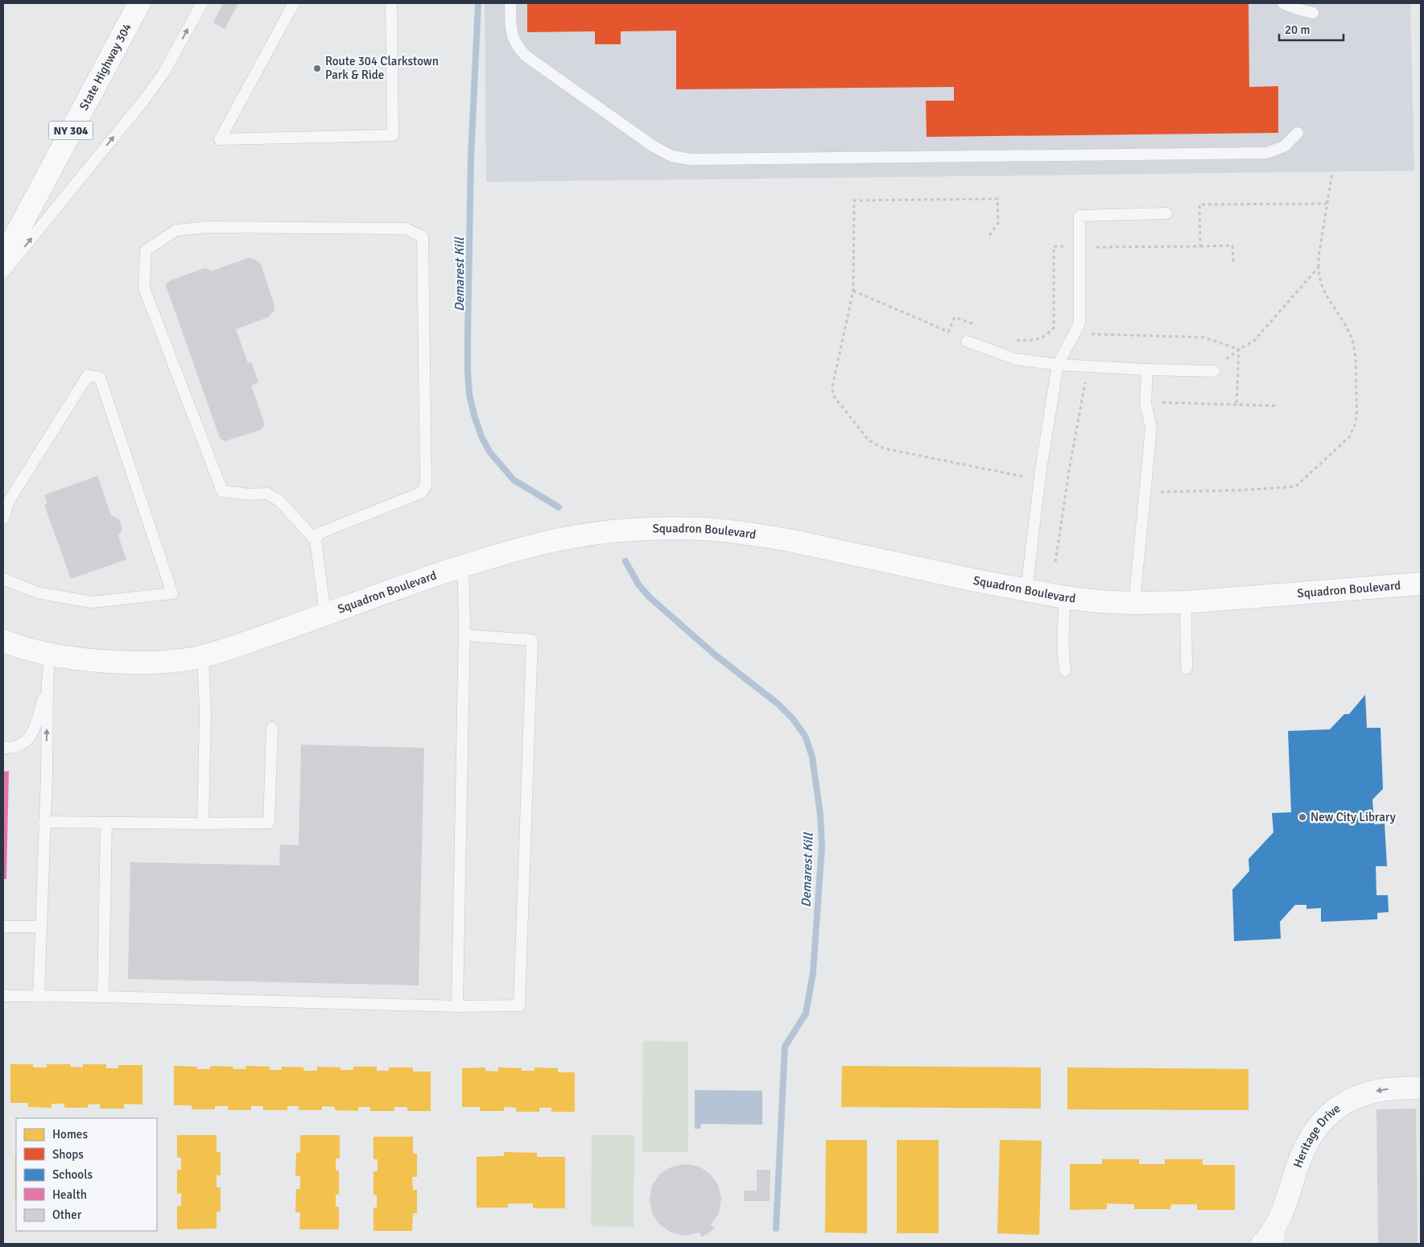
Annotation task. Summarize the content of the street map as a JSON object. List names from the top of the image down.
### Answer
{
  "streets": {
    "street": [
      "State Highway 304",
      "NY 304",
      "Squadron Boulevard",
      "Heritage Drive"
    ]
  },
  "one_way": ["Heritage Drive"],
  "water": ["Demarest Kill"],
  "places": ["Route 304 Clarkstown Park & Ride", "New City Library"],
  "legend": [
    "Homes",
    "Shops",
    "Schools",
    "Health",
    "Other"
  ],
  "scale_bar": "20 m"
}
